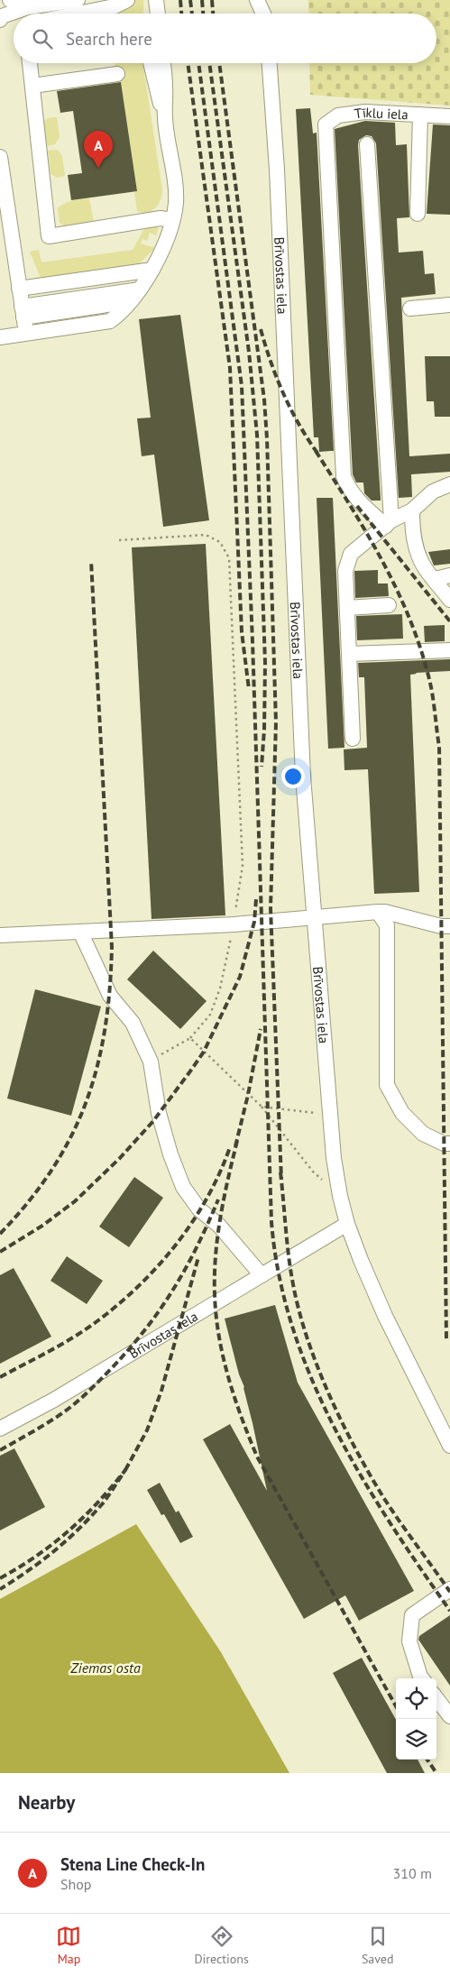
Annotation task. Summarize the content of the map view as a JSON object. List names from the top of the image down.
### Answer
{
  "streets": {
    "street": ["Tīklu iela", "Brīvostas iela"]
  },
  "water": ["Ziemas osta"],
  "page": {
    "search": "Search here",
    "pins": "A",
    "heading": "Nearby",
    "list": [
      {
        "mark": "A",
        "name": "Stena Line Check-In",
        "note": "Shop",
        "value": "310 m"
      }
    ],
    "nav": ["Map", "Directions", "Saved"]
  }
}
